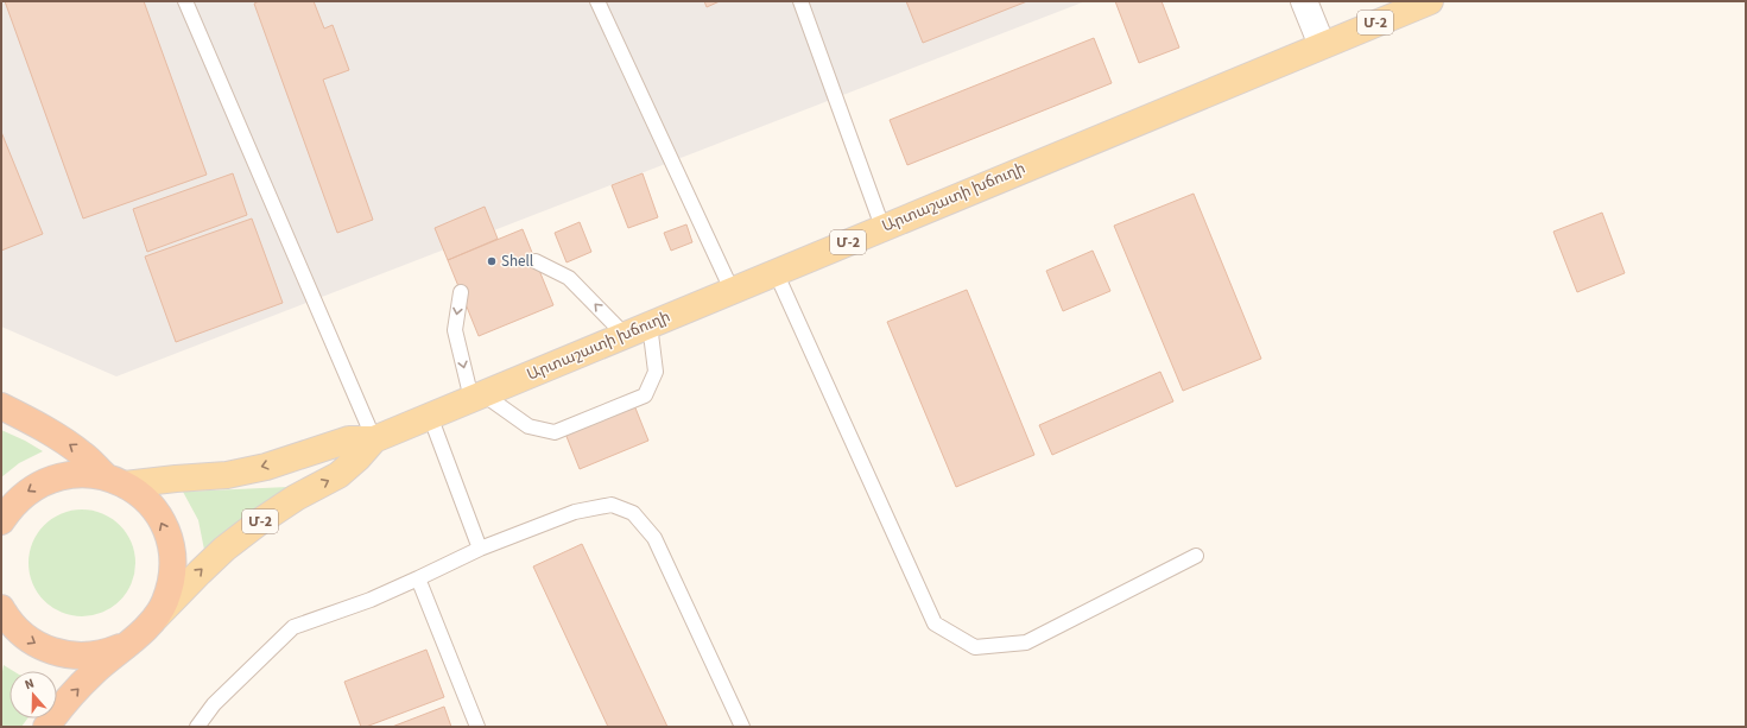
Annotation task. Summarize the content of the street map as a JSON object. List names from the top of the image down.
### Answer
{
  "streets": {
    "highway": ["Մ-2", "Արտաշատի խճուղի"]
  },
  "crossings": [
    ["Մ-2", "Արտաշատի խճուղի"]
  ],
  "places": ["Shell"],
  "north": "top"
}
